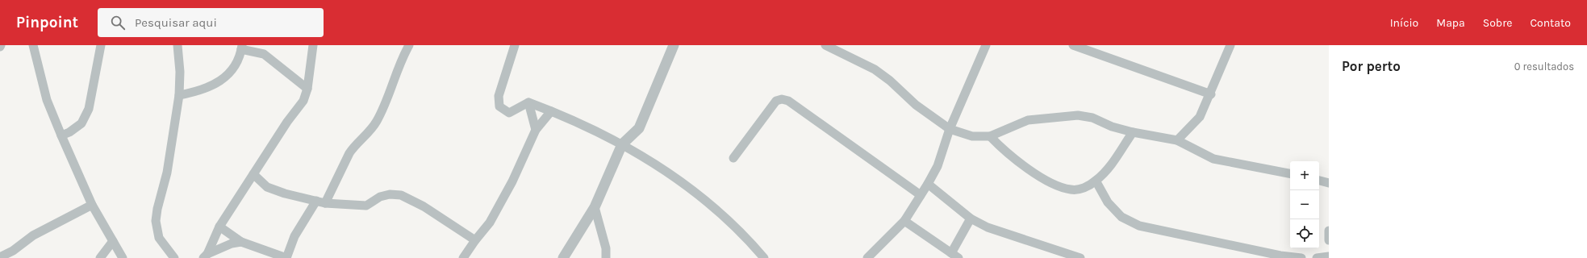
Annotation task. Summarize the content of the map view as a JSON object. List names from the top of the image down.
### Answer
{
  "page": {
    "header": "Pinpoint",
    "search": "Pesquisar aqui",
    "nav": [
      "Início",
      "Mapa",
      "Sobre",
      "Contato"
    ],
    "heading": ["Por perto", "0 resultados"],
    "map_buttons": ["+", "−"]
  }
}
